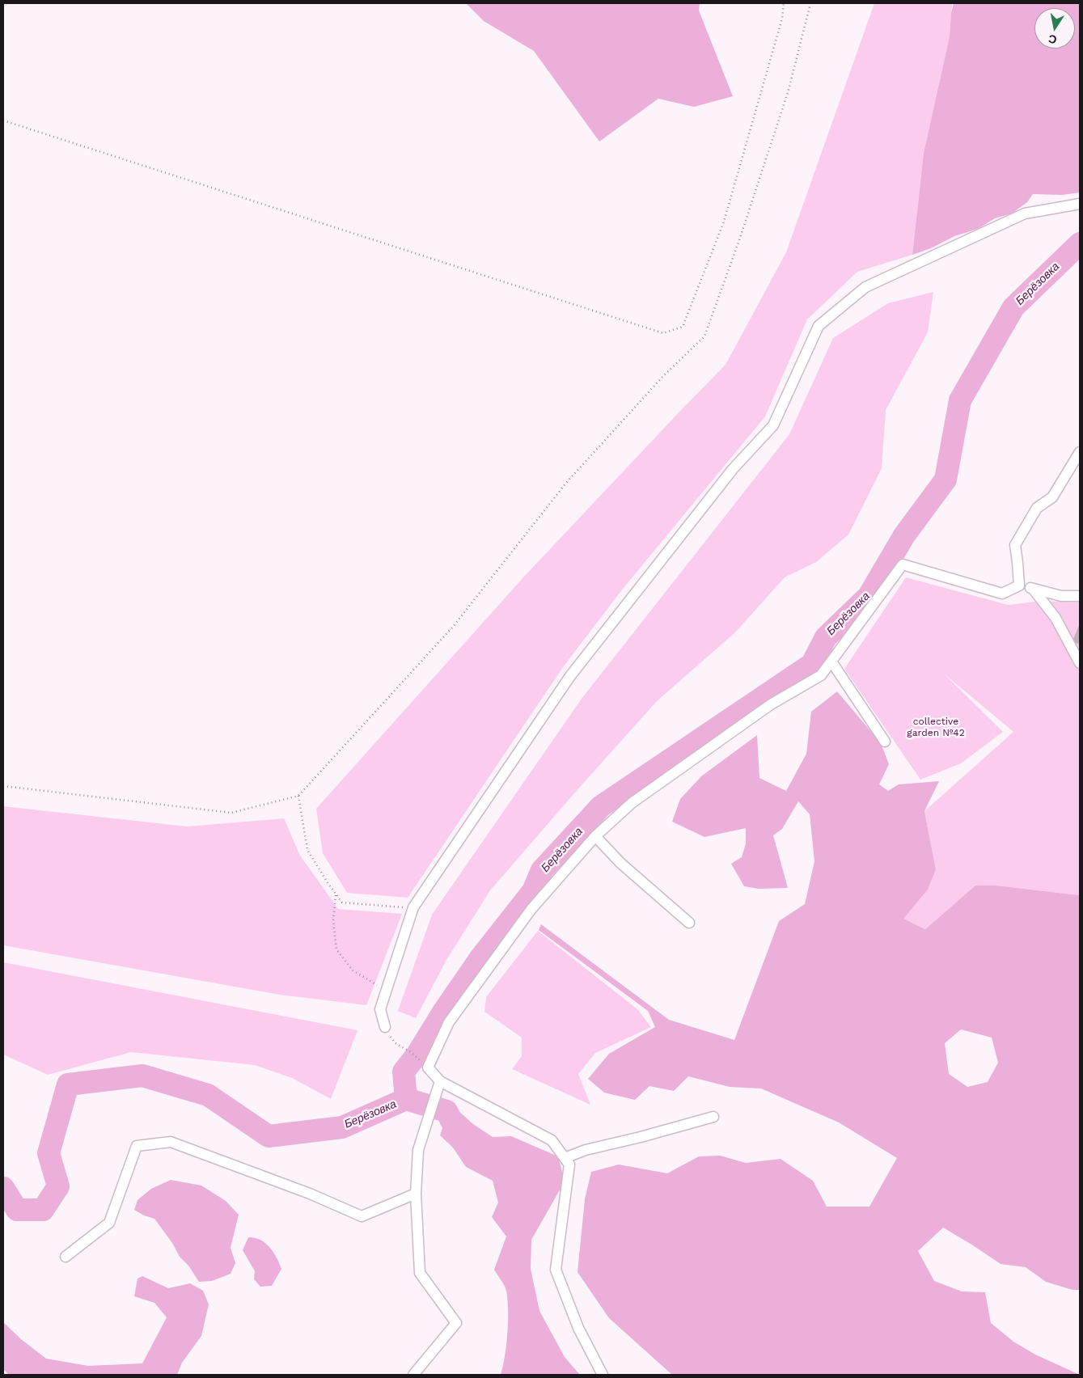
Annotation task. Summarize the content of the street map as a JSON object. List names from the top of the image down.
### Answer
{
  "water": ["Берёзовка"],
  "parks": ["collective garden №42"],
  "north": "bottom"
}
